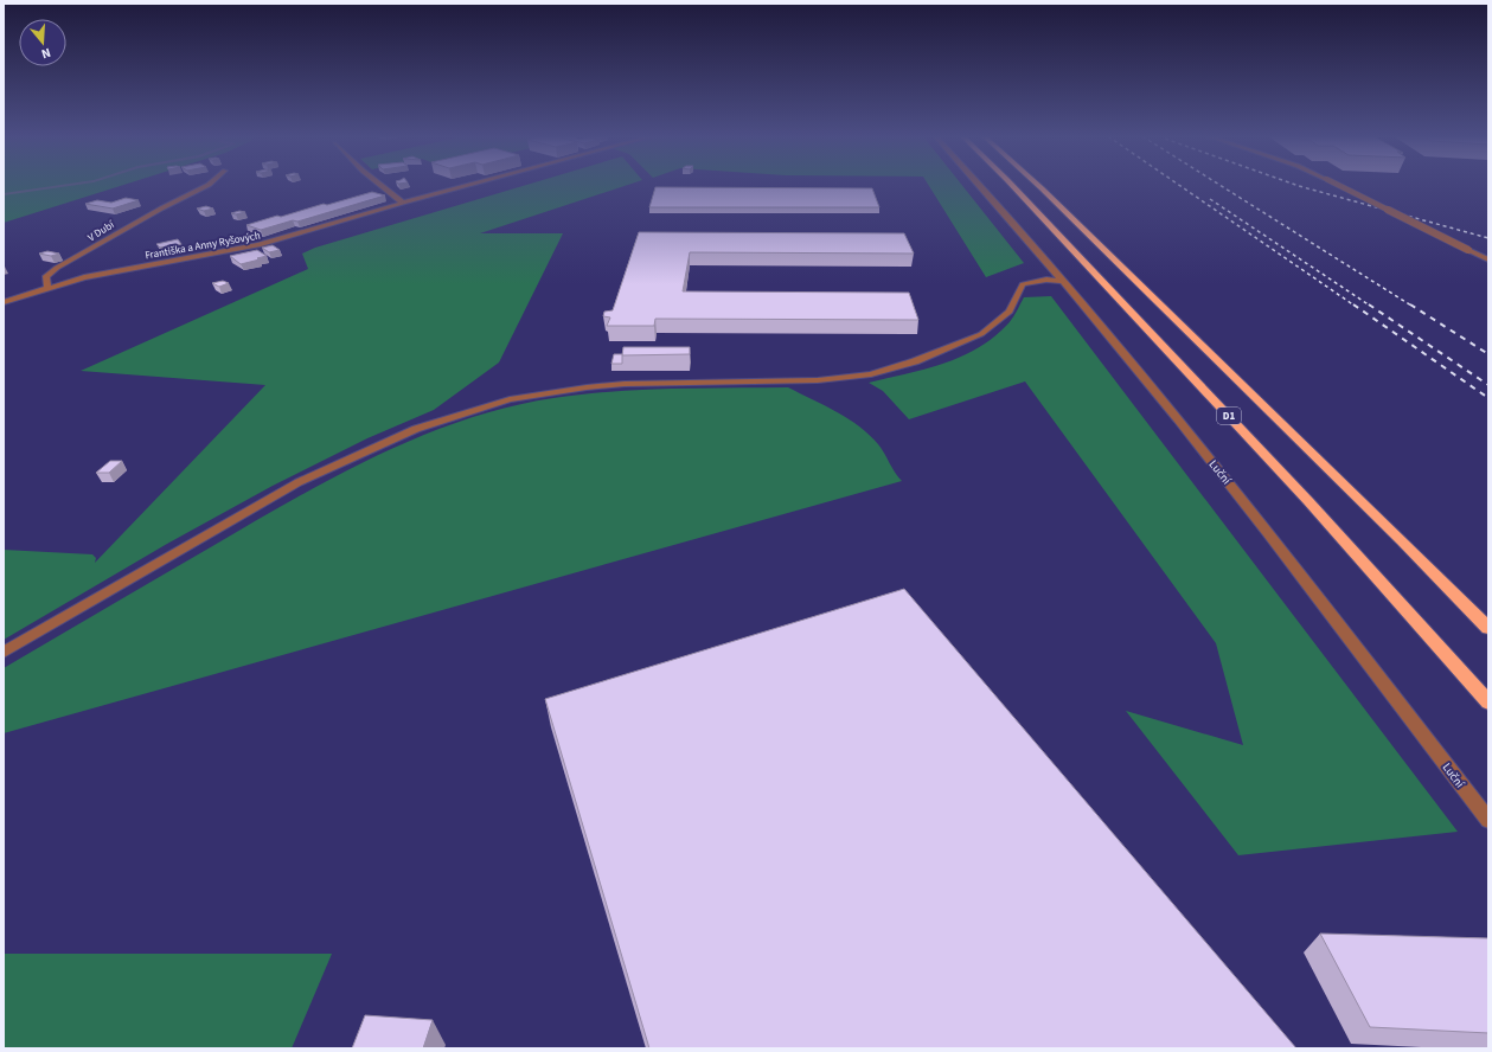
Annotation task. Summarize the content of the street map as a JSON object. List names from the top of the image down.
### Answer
{
  "streets": {
    "highway": ["D1"],
    "street": ["V Dubí", "Františka a Anny Ryšových", "Luční"]
  },
  "crossings": [
    ["V Dubí", "Františka a Anny Ryšových"]
  ],
  "north": "bottom"
}
